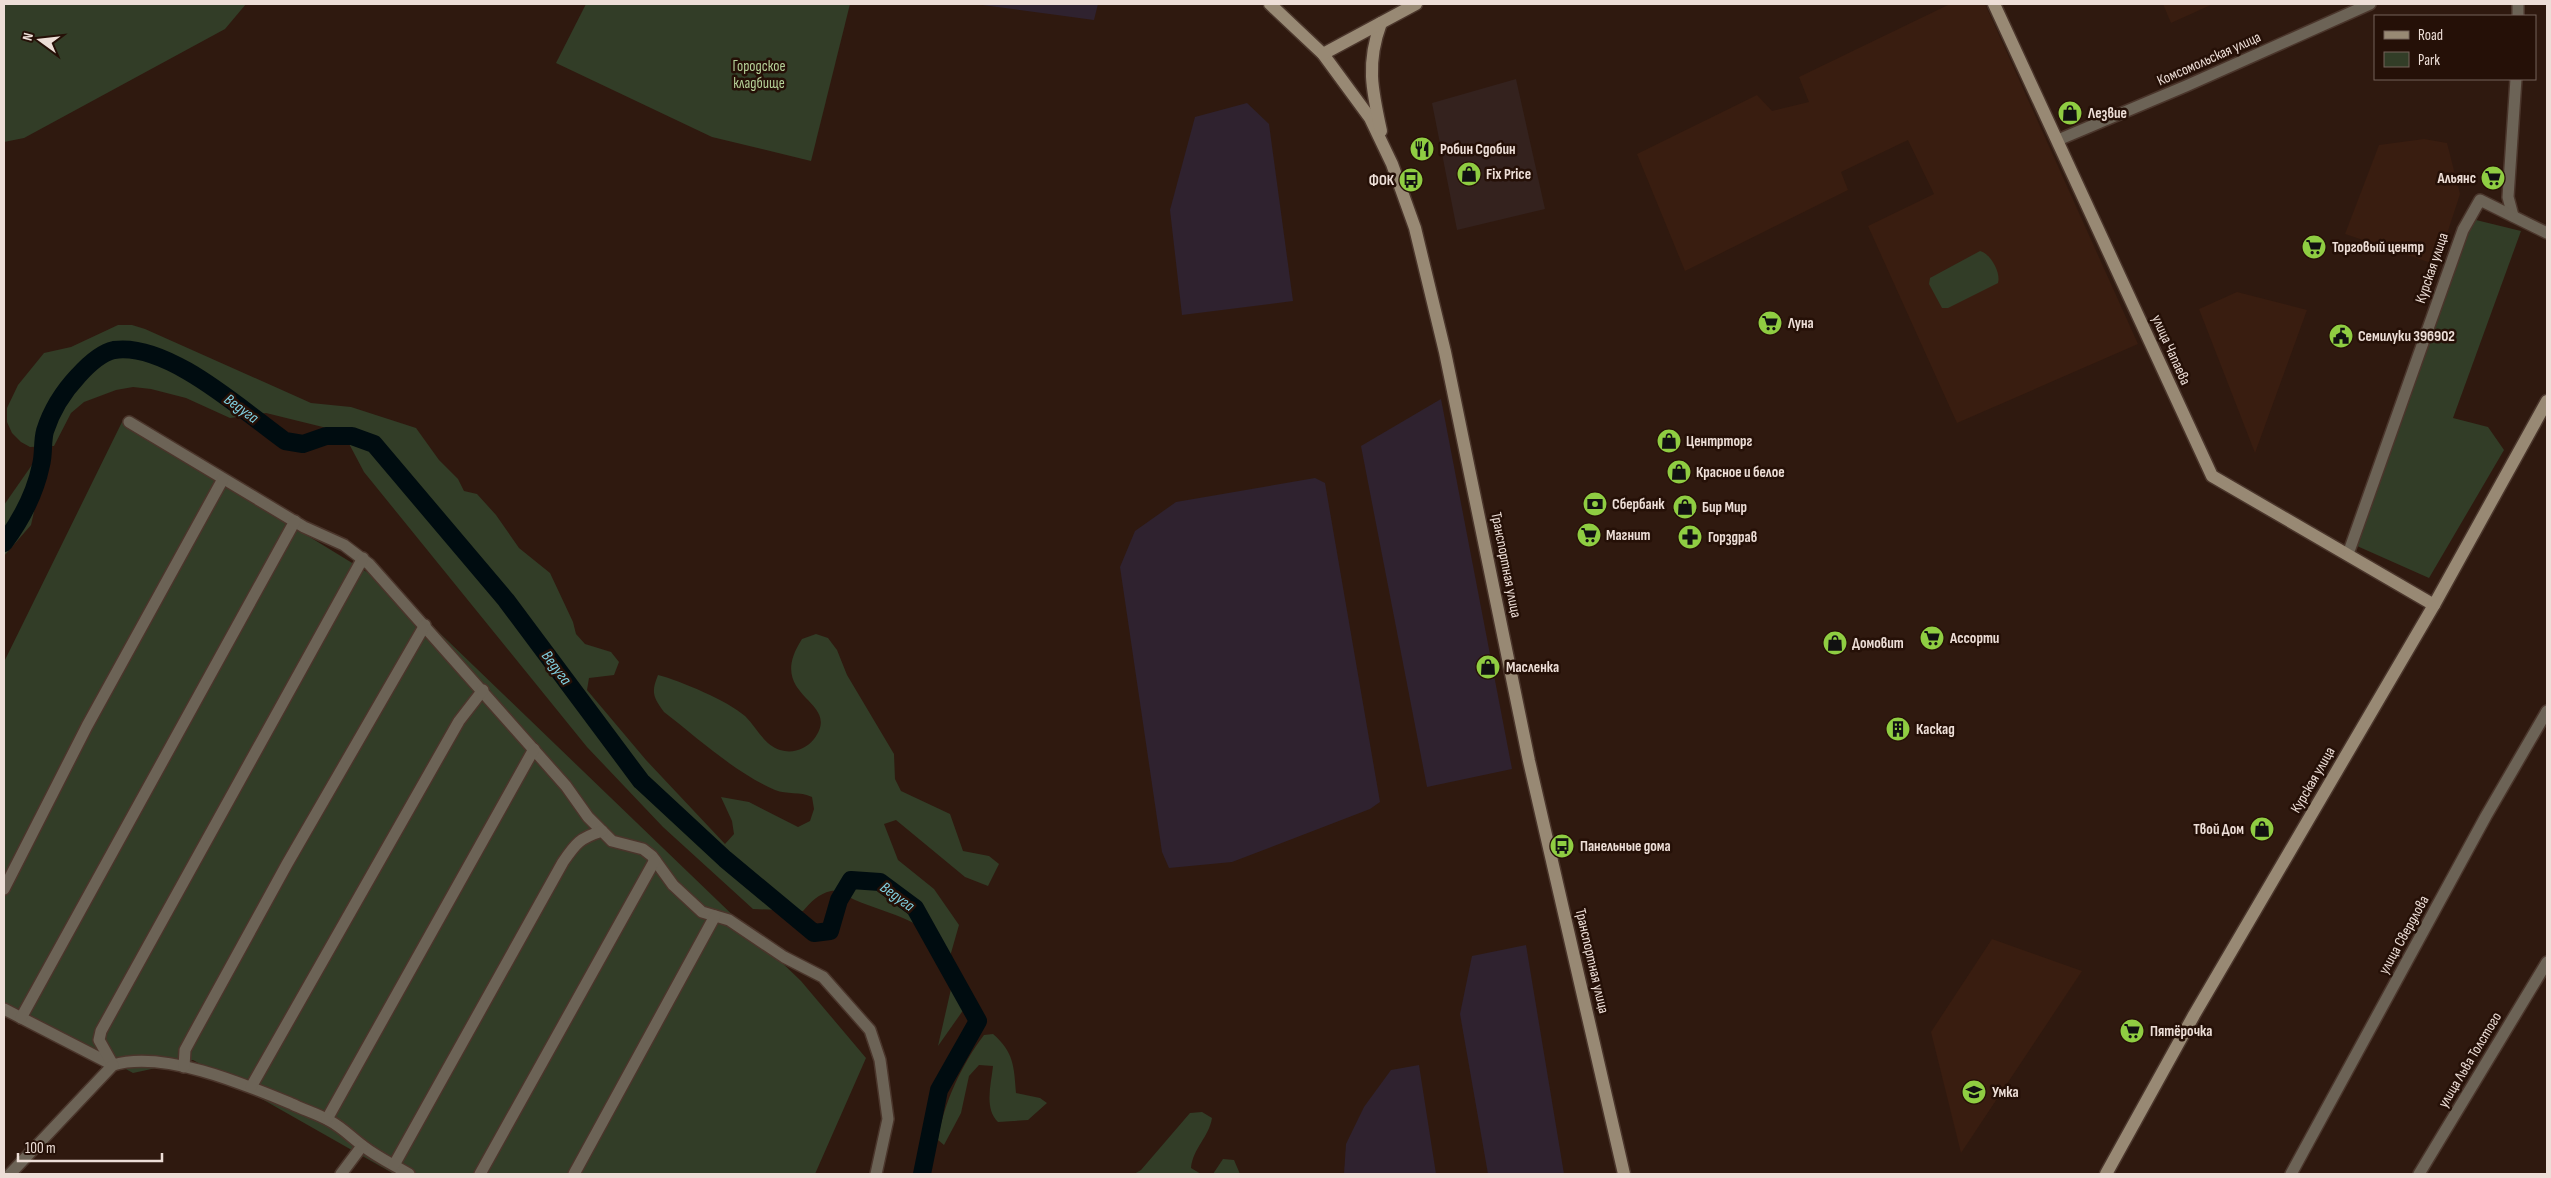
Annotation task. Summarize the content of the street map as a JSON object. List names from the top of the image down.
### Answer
{
  "streets": {
    "street": [
      "Комсомольская улица",
      "Курская улица",
      "улица Чапаева",
      "Транспортная улица",
      "улица Свердлова",
      "улица Льва Толстого"
    ]
  },
  "crossings": [
    ["Комсомольская улица", "улица Чапаева"],
    ["Курская улица", "улица Чапаева"]
  ],
  "water": ["Ведуга"],
  "parks": ["Городское кладбище"],
  "places": {
    "shop": [
      "Лезвие",
      "Fix Price",
      "Центрторг",
      "Красное и белое",
      "Бир Мир",
      "Домовит",
      "Масленка",
      "Твой Дом"
    ],
    "restaurant": ["Робин Сдобин"],
    "supermarket": [
      "Альянс",
      "Торговый центр",
      "Луна",
      "Магнит",
      "Ассорти",
      "Пятёрочка"
    ],
    "bus stop": ["ФОК", "Панельные дома"],
    "public building": ["Семилуки 396902"],
    "bank": ["Сбербанк"],
    "pharmacy": ["Горздрав"],
    "building": ["Каскад"],
    "school or university": ["Умка"]
  },
  "legend": ["Road", "Park"],
  "scale_bar": "100 m",
  "north": "left"
}
